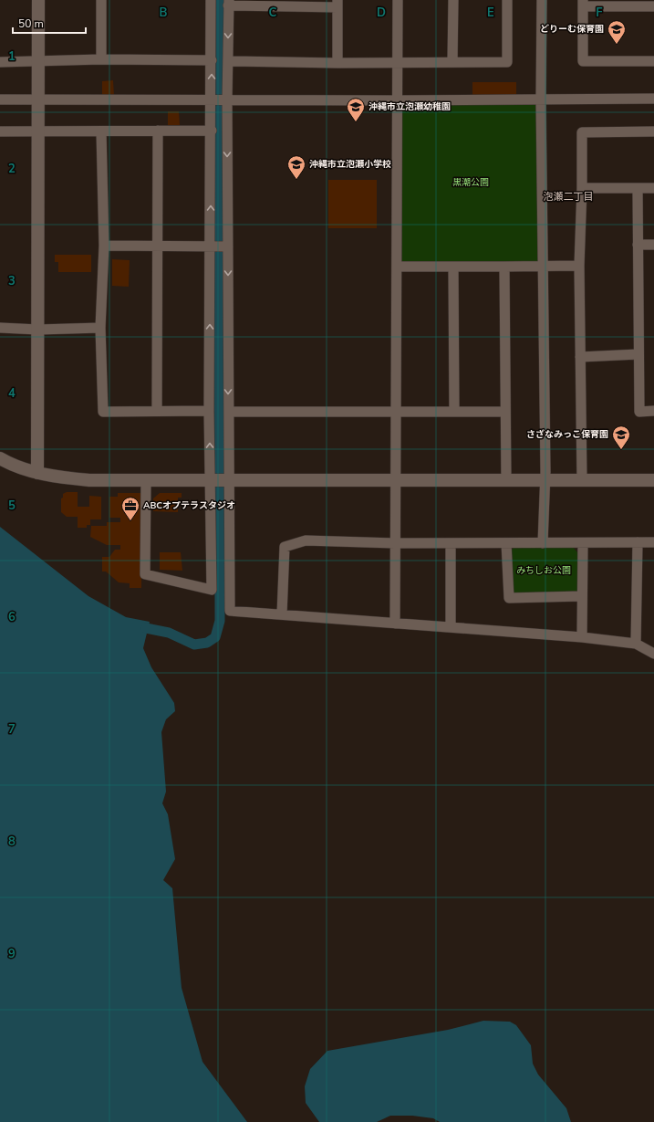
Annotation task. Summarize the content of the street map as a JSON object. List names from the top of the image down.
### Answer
{
  "districts": ["泡瀬二丁目"],
  "parks": ["黒潮公園", "みちしお公園"],
  "places": {
    "school or university": [
      "どりーむ保育園",
      "沖縄市立泡瀬幼稚園",
      "沖縄市立泡瀬小学校",
      "さざなみっこ保育園"
    ],
    "office": ["ABCオプテラスタジオ"]
  },
  "scale_bar": "50 m",
  "grid": {
    "columns": [
      "B",
      "C",
      "D",
      "E",
      "F"
    ],
    "rows": [
      "1",
      "2",
      "3",
      "4",
      "5",
      "6",
      "7",
      "8",
      "9"
    ]
  }
}
